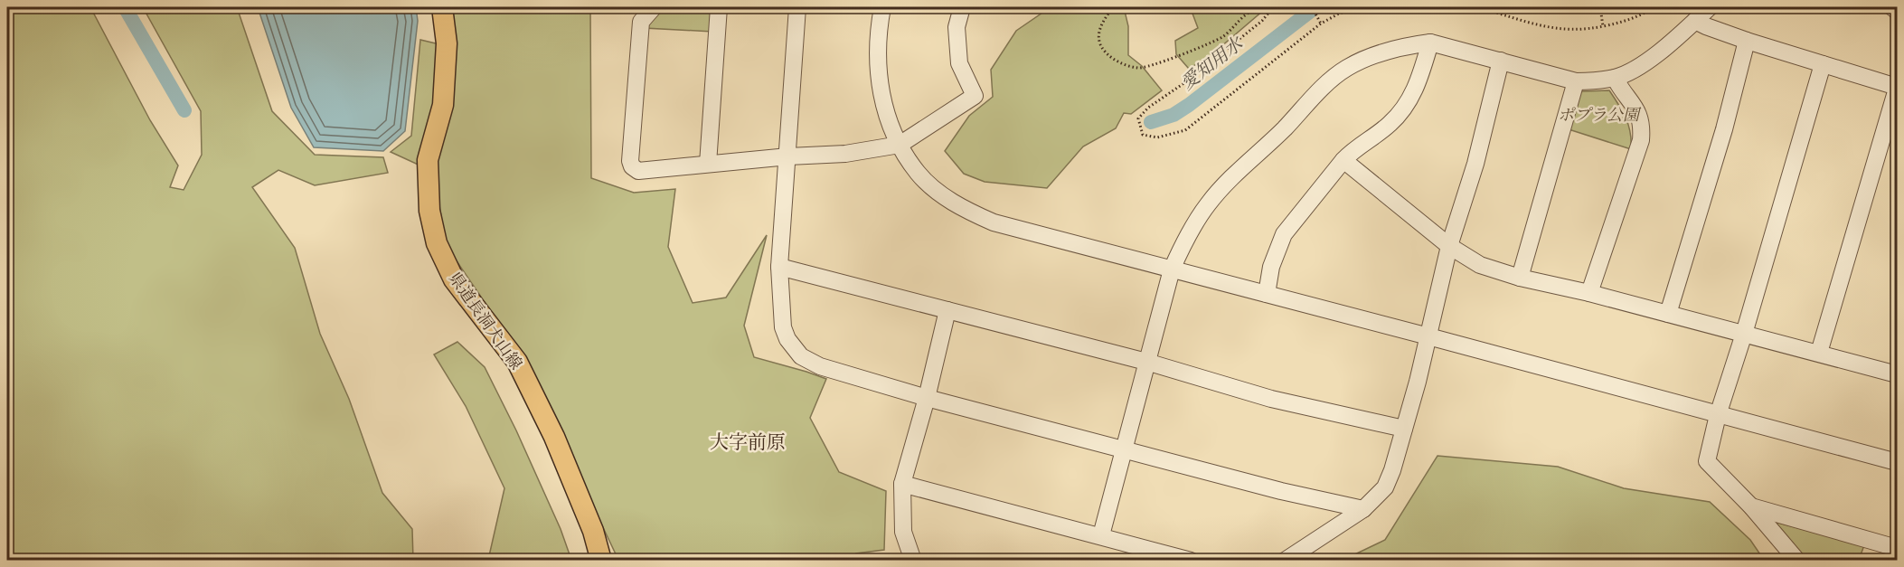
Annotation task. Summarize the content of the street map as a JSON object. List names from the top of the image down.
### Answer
{
  "streets": {
    "main road": ["県道長洞犬山線"]
  },
  "districts": ["大字前原"],
  "water": ["愛知用水"],
  "parks": ["ポプラ公園"]
}
